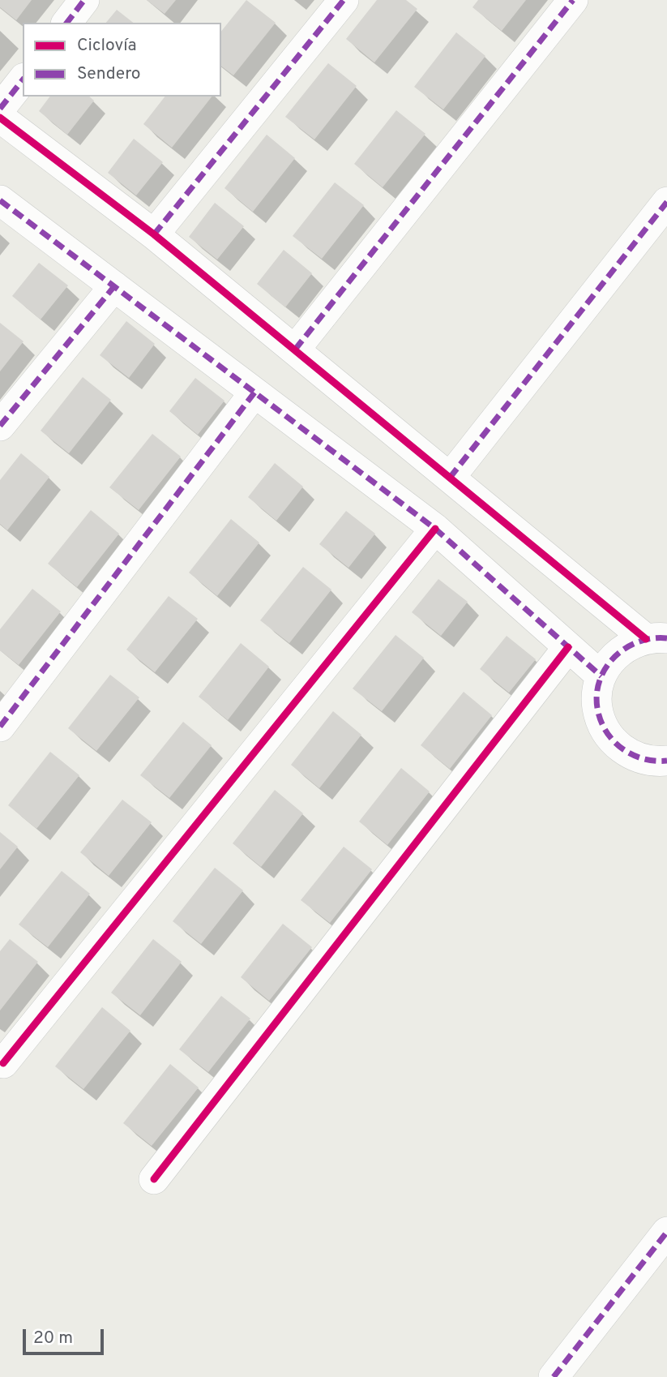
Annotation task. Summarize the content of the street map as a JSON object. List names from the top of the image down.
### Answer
{
  "legend": ["Ciclovía", "Sendero"],
  "scale_bar": "20 m"
}
